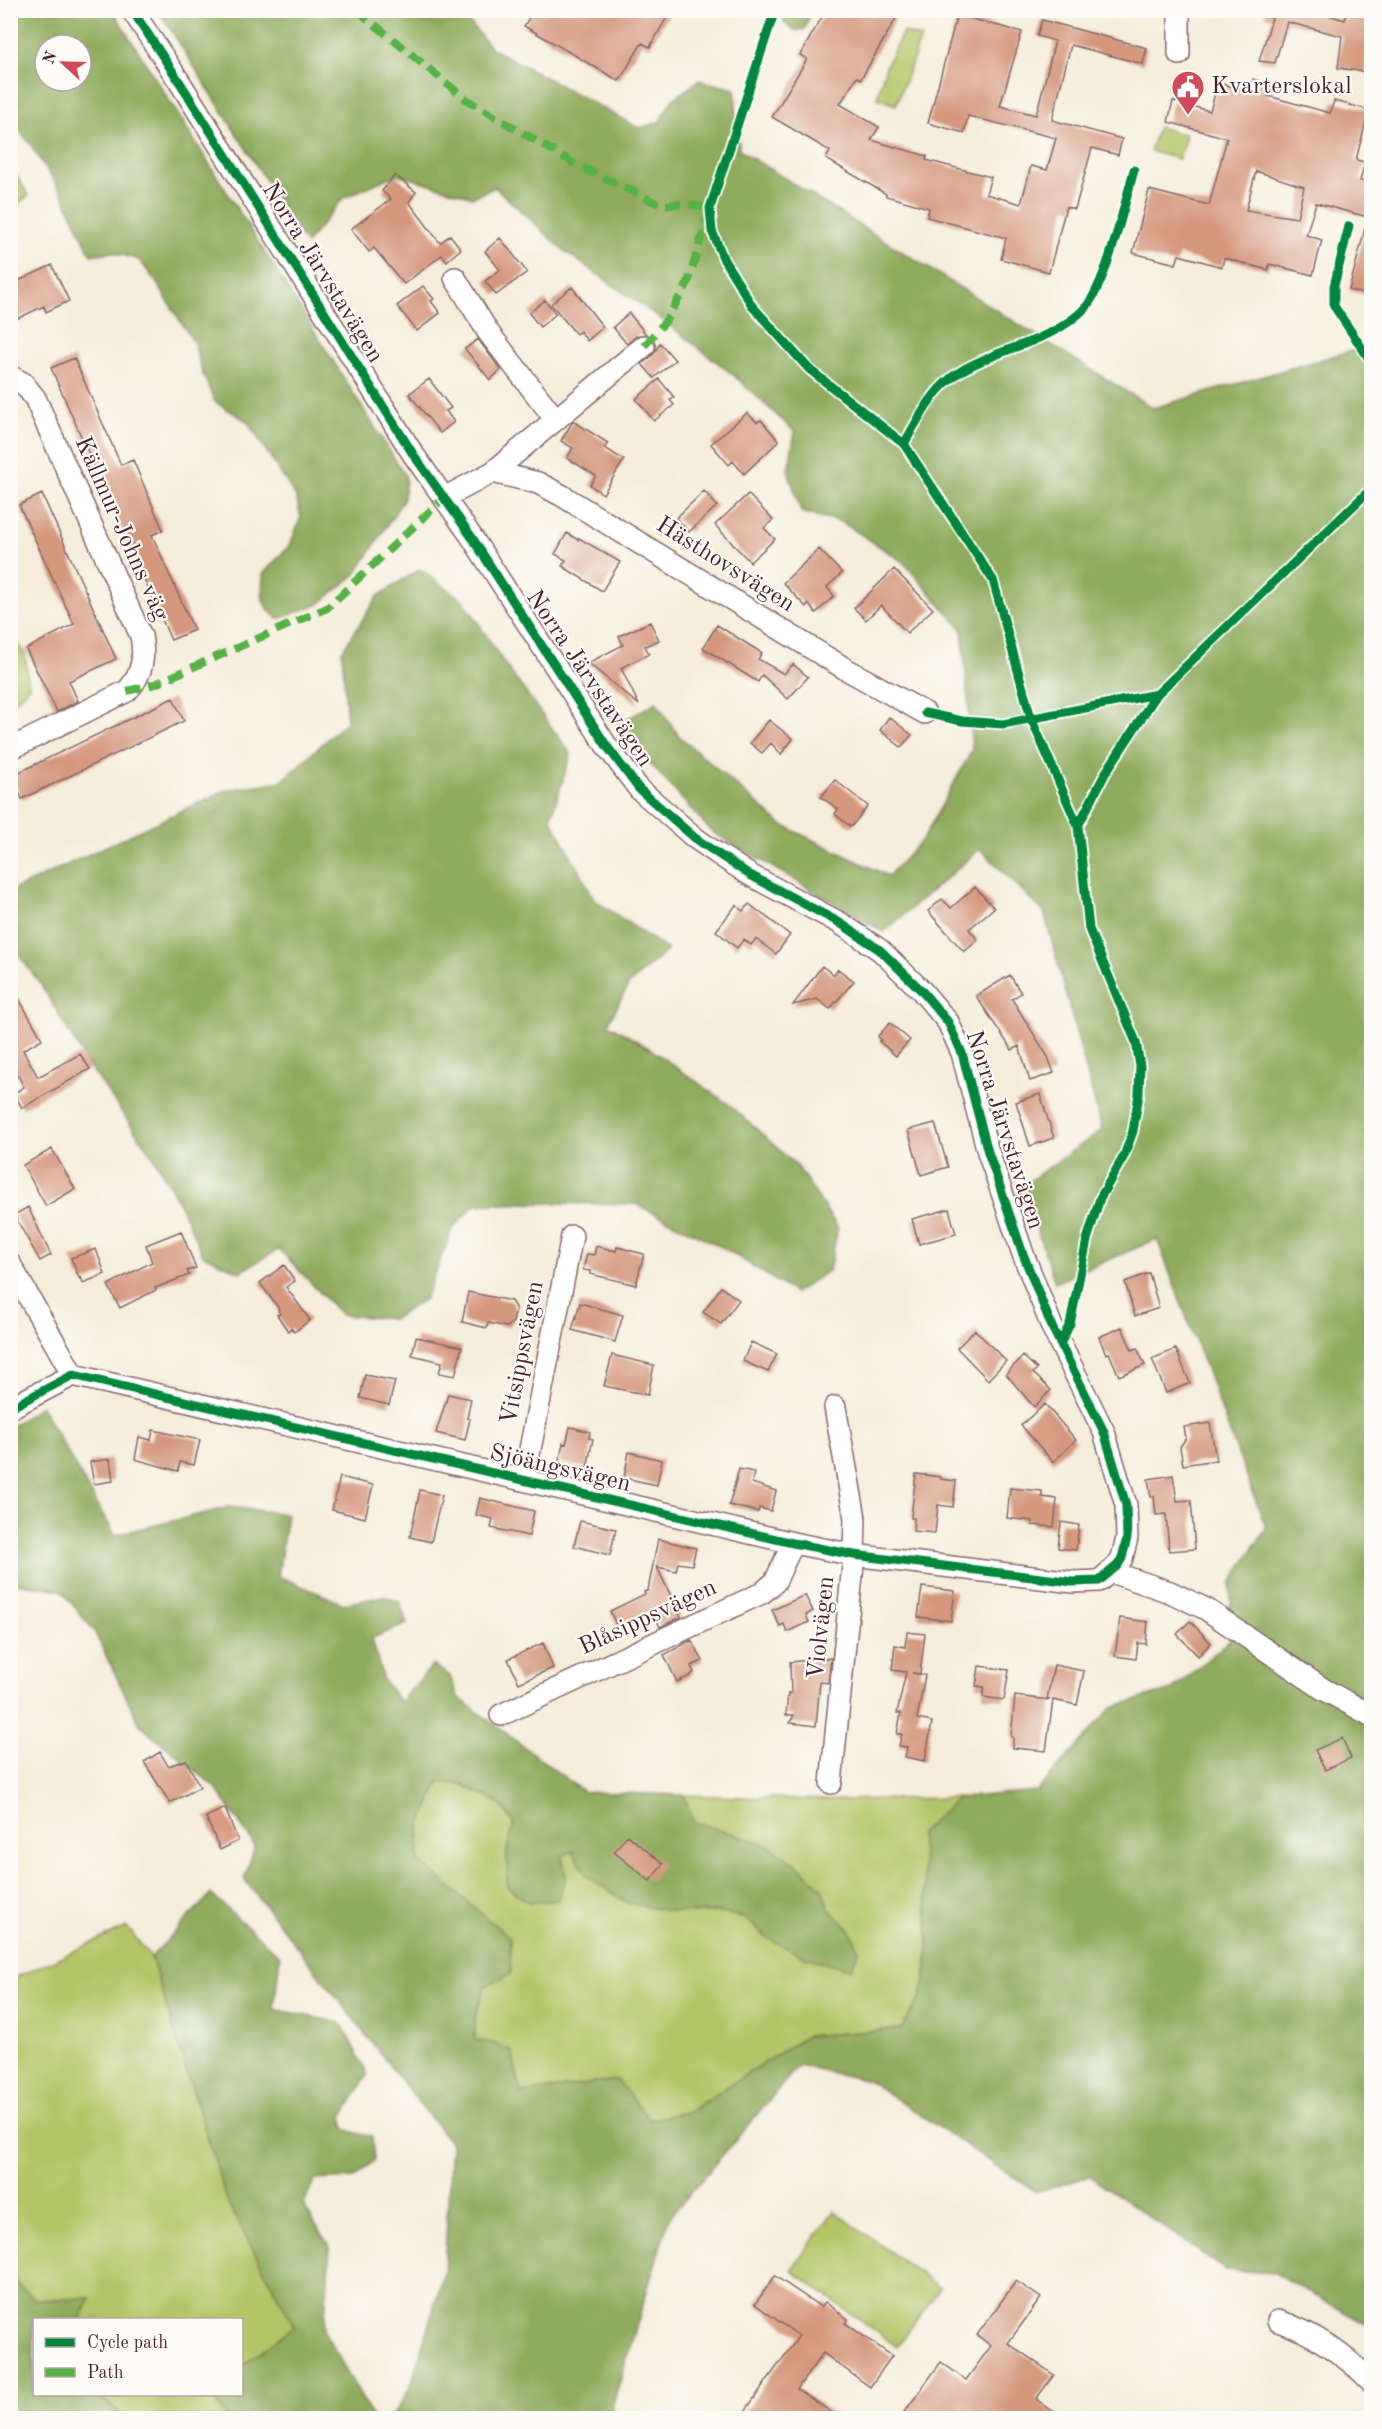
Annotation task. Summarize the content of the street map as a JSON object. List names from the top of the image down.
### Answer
{
  "streets": {
    "street": [
      "Norra Järvstavägen",
      "Källmur-Johns väg",
      "Hästhovsvägen",
      "Vitsippsvägen",
      "Sjöängsvägen",
      "Blåsippsvägen",
      "Violvägen"
    ]
  },
  "crossings": [
    ["Norra Järvstavägen", "Sjöängsvägen"],
    ["Vitsippsvägen", "Sjöängsvägen"],
    ["Sjöängsvägen", "Blåsippsvägen"],
    ["Sjöängsvägen", "Violvägen"]
  ],
  "places": {
    "public building": ["Kvarterslokal"]
  },
  "legend": ["Cycle path", "Path"],
  "north": "left"
}
